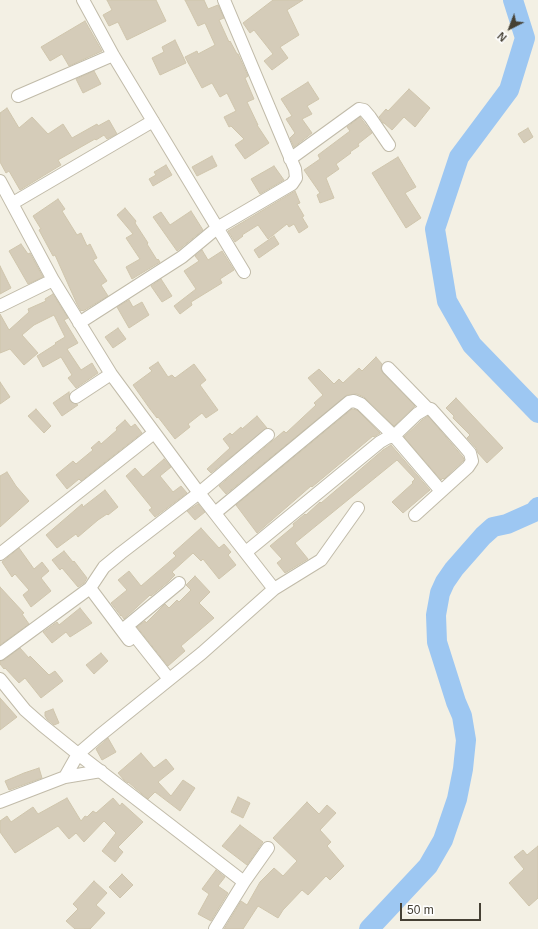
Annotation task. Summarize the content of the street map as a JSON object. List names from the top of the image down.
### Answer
{
  "scale_bar": "50 m",
  "north": "bottom left"
}
